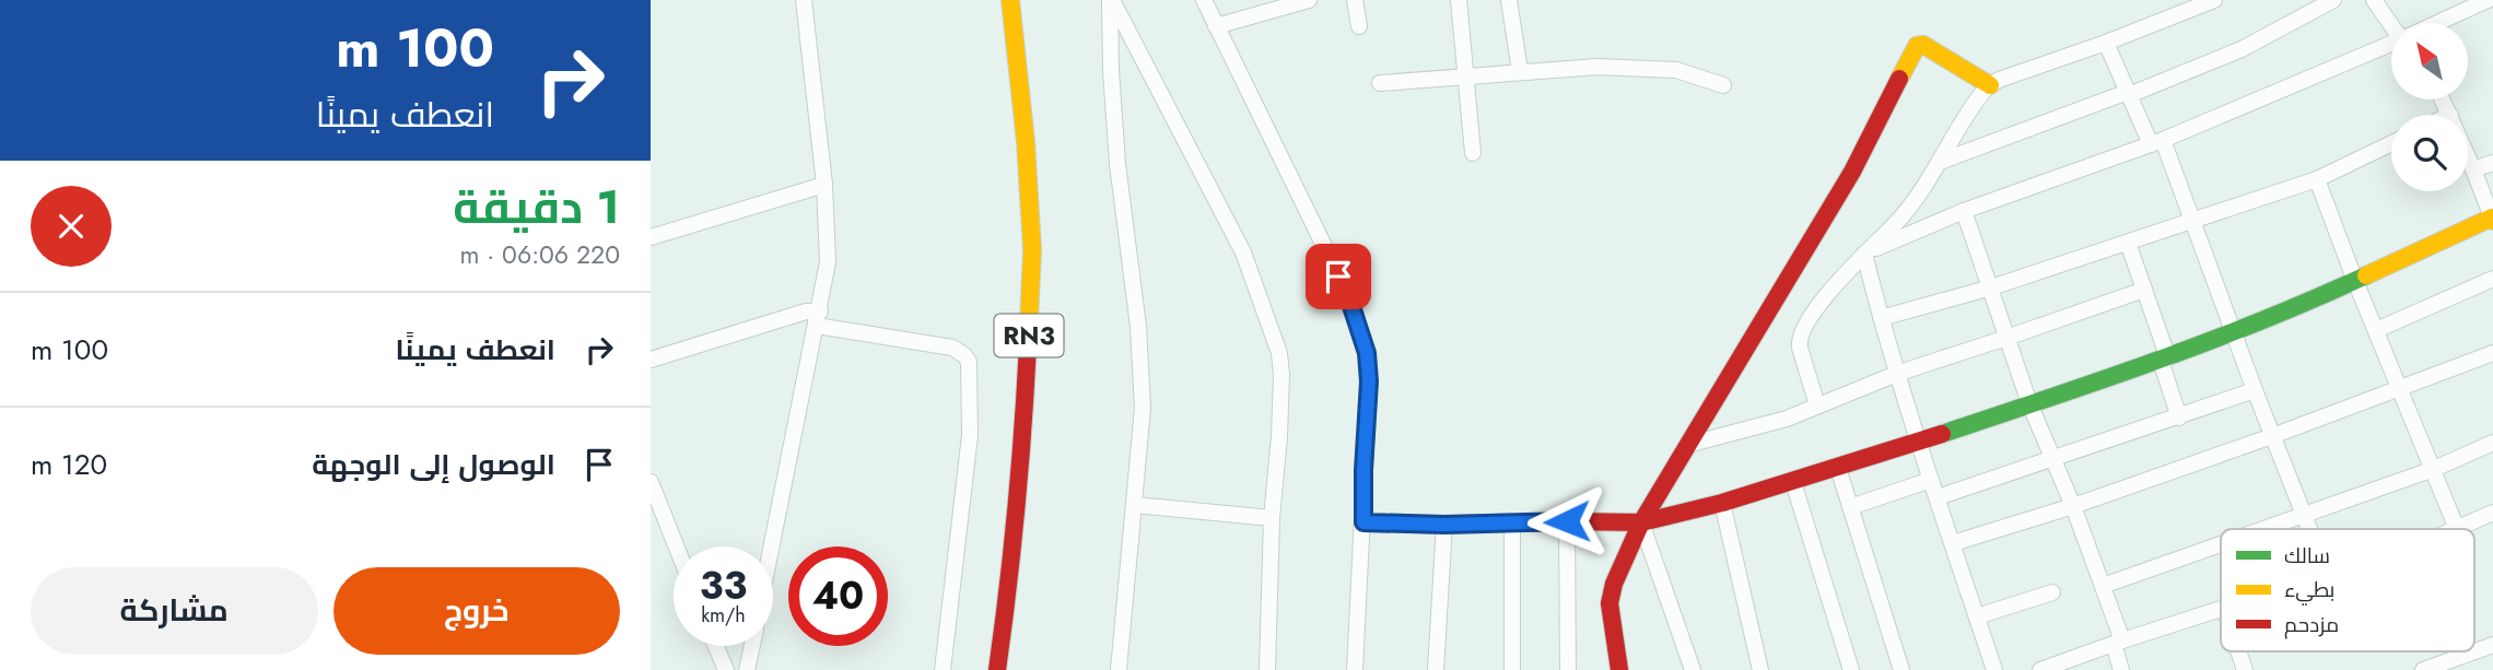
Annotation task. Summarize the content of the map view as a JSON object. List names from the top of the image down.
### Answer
{
  "streets": {
    "street": ["RN3"]
  },
  "legend": ["سالك", "بطيء", "مزدحم"],
  "north": "top left",
  "page": {
    "turn": ["100 m", "انعطف يمينًا"],
    "heading": ["1 دقيقة", "220 m · 06:06"],
    "list": [
      {
        "name": "انعطف يمينًا",
        "value": "100 m"
      },
      {
        "name": "الوصول إلى الوجهة",
        "value": "120 m"
      }
    ],
    "speed": "33 km/h",
    "limit": "40",
    "buttons": ["خروج", "مشاركة"]
  }
}
